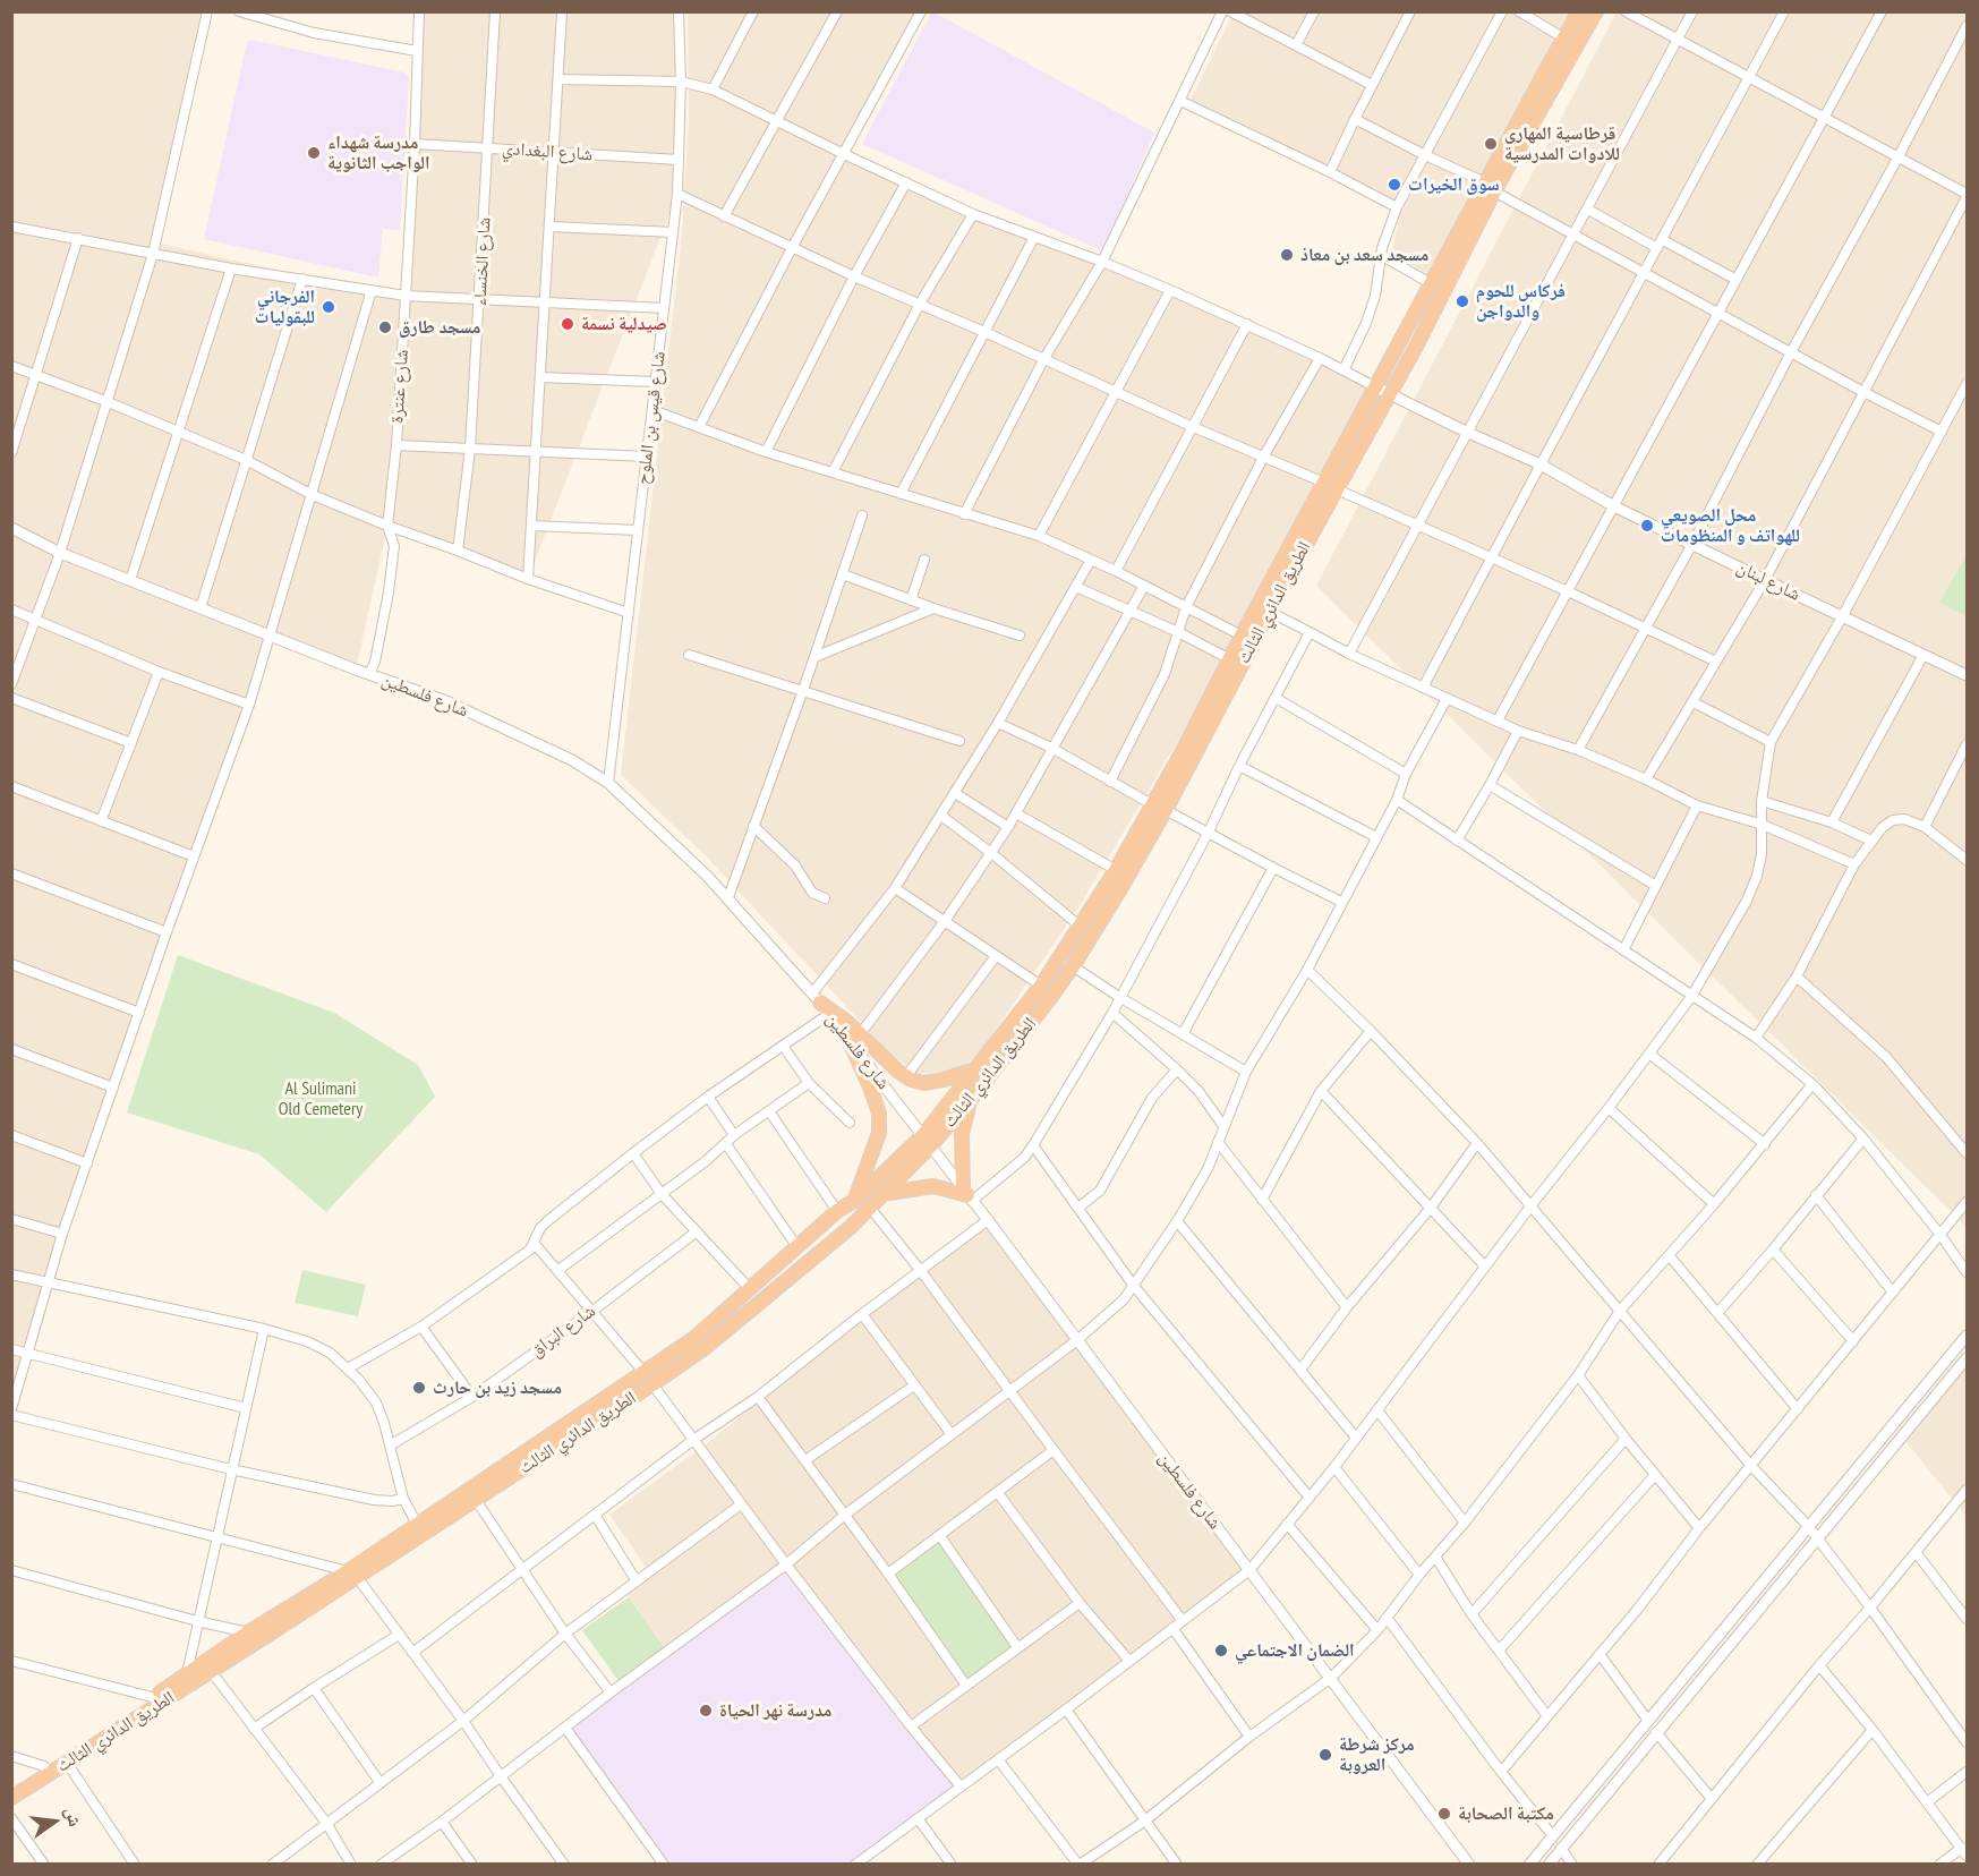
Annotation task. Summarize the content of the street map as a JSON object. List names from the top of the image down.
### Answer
{
  "streets": {
    "highway": ["الطريق الدائري الثالث"],
    "street": [
      "شارع البغدادي",
      "شارع الخنساء",
      "شارع عنترة",
      "شارع قيس بن الملوح",
      "شارع لبنان",
      "شارع فلسطين",
      "شارع البراق"
    ]
  },
  "crossings": [
    ["شارع البغدادي", "شارع الخنساء"],
    ["شارع البغدادي", "شارع عنترة"],
    ["شارع البغدادي", "شارع قيس بن الملوح"],
    ["شارع عنترة", "شارع فلسطين"],
    ["شارع قيس بن الملوح", "شارع فلسطين"],
    ["شارع لبنان", "الطريق الدائري الثالث"],
    ["الطريق الدائري الثالث", "شارع فلسطين"]
  ],
  "parks": ["Al Sulimani Old Cemetery"],
  "places": [
    "قرطاسية المهاري للادوات المدرسية",
    "مدرسة شهداء الواجب الثانوية",
    "سوق الخيرات",
    "مسجد سعد بن معاذ",
    "فركاس للحوم والدواجن",
    "الفرجاني للبقوليات",
    "صيدلية نسمة",
    "مسجد طارق",
    "محل الصويعي للهواتف و المنظومات",
    "مسجد زيد بن حارث",
    "الضمان الاجتماعي",
    "مدرسة نهر الحياة",
    "مركز شرطة العروبة",
    "مكتبة الصحابة"
  ],
  "north": "right"
}
